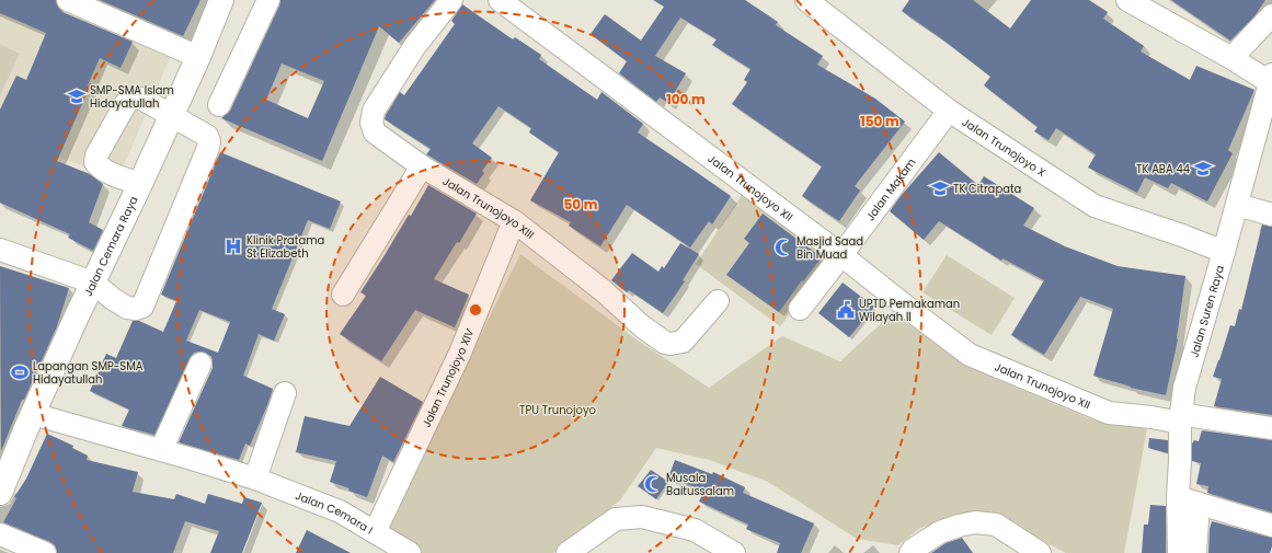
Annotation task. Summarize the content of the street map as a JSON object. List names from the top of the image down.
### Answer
{
  "streets": {
    "main road": ["Jalan Cemara Raya"],
    "street": [
      "Jalan Trunojoyo X",
      "Jalan Trunojoyo XII",
      "Jalan Makam",
      "Jalan Trunojoyo XIII",
      "Jalan Suren Raya",
      "Jalan Trunojoyo XIV",
      "Jalan Cemara I"
    ]
  },
  "crossings": [
    ["Jalan Trunojoyo X", "Jalan Makam"],
    ["Jalan Trunojoyo X", "Jalan Suren Raya"],
    ["Jalan Trunojoyo XII", "Jalan Makam"],
    ["Jalan Trunojoyo XII", "Jalan Suren Raya"],
    ["Jalan Trunojoyo XIII", "Jalan Trunojoyo XIV"],
    ["Jalan Cemara Raya", "Jalan Cemara I"],
    ["Jalan Trunojoyo XIV", "Jalan Cemara I"]
  ],
  "parks": ["TPU Trunojoyo"],
  "places": {
    "school or university": ["SMP-SMA Islam Hidayatullah", "TK ABA 44", "TK Citrapata"],
    "hospital": ["Klinik Pratama St Elizabeth"],
    "mosque": ["Masjid Saad Bin Muad", "Musala Baitussalam"],
    "public building": ["UPTD Pemakaman Wilayah II"],
    "sports": ["Lapangan SMP-SMA Hidayatullah"]
  },
  "rings": ["100 m", "150 m", "50 m"]
}
